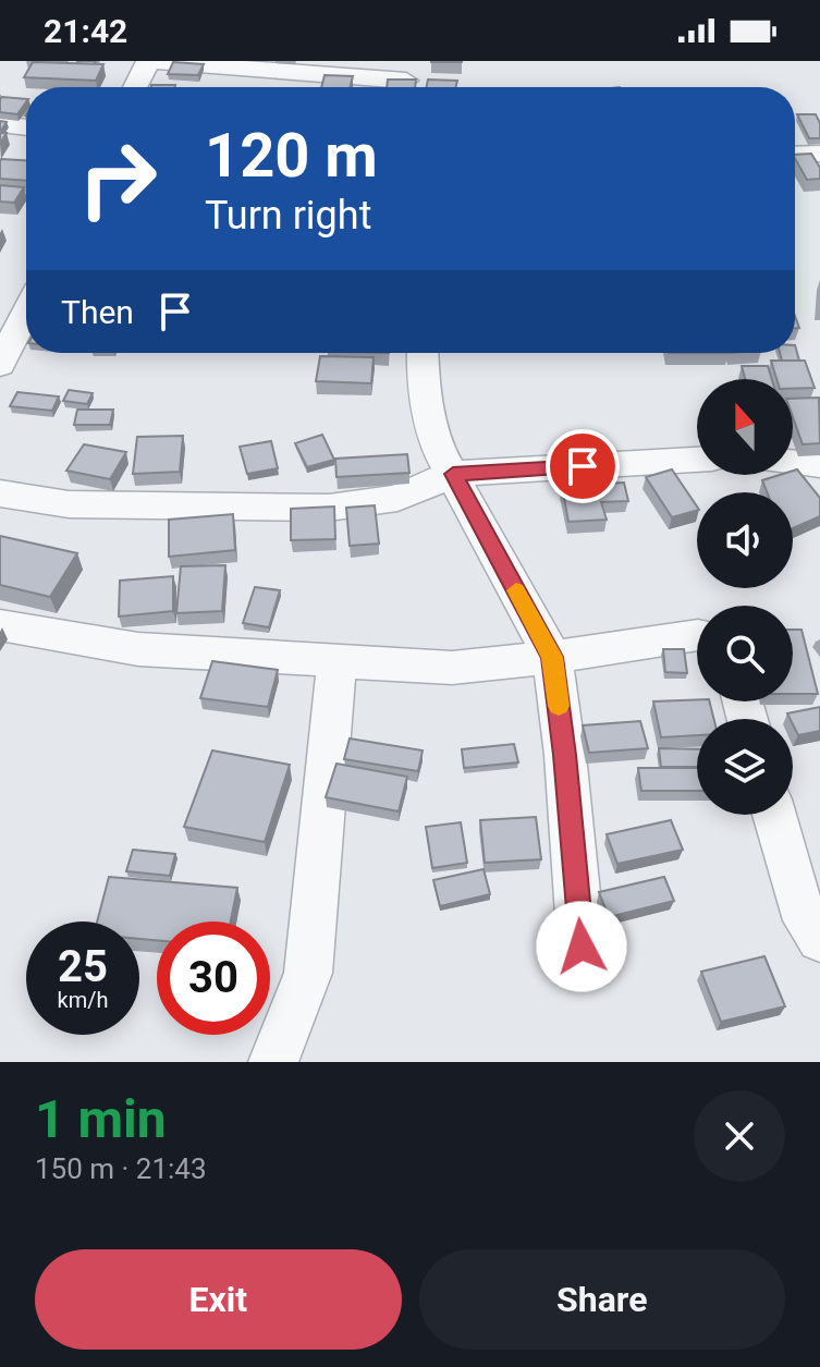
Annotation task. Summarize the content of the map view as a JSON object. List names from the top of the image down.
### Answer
{
  "north": "top",
  "page": {
    "status": "21:42",
    "turn": ["120 m", "Turn right"],
    "then": "Then",
    "speed": "25 km/h",
    "limit": "30",
    "heading": ["1 min", "150 m · 21:43"],
    "buttons": ["Exit", "Share"]
  }
}
